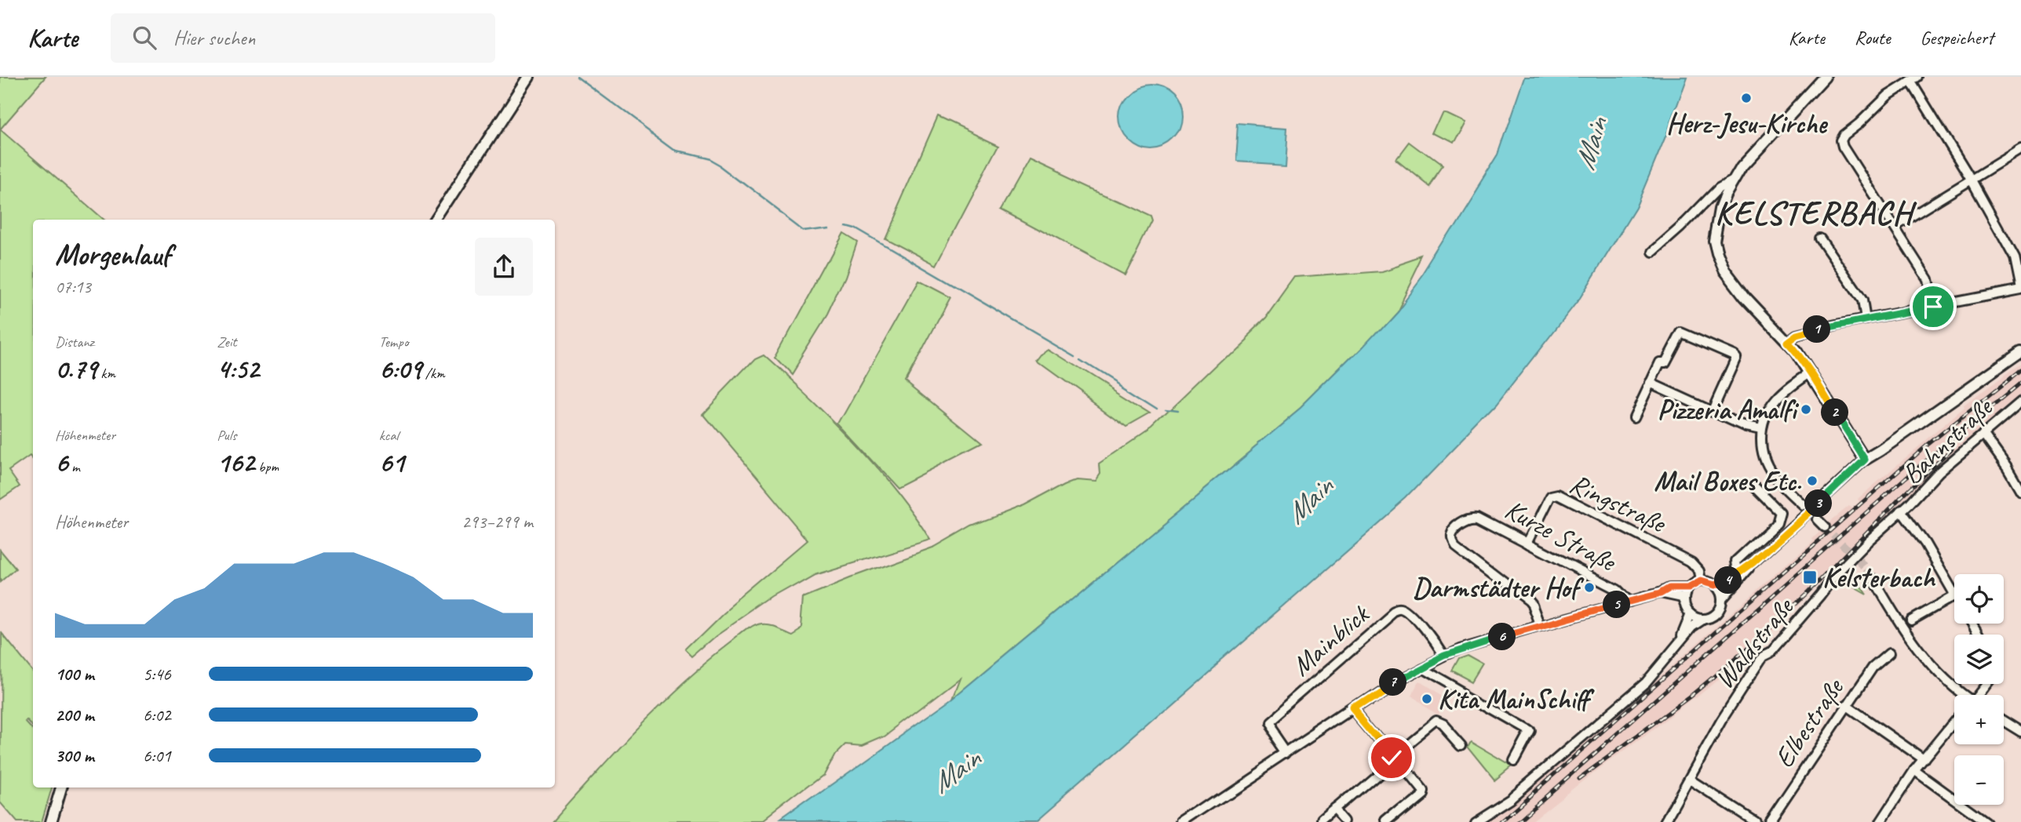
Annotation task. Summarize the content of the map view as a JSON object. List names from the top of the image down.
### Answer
{
  "streets": {
    "street": [
      "Bahnstraße",
      "Ringstraße",
      "Kurze Straße",
      "Mainblick",
      "Waldstraße",
      "Elbestraße"
    ]
  },
  "crossings": [
    ["Bahnstraße", "Waldstraße"],
    ["Ringstraße", "Kurze Straße"]
  ],
  "districts": ["KELSTERBACH"],
  "water": ["Main"],
  "places": {
    "other": [
      "Herz-Jesu-Kirche",
      "Pizzeria Amalfi",
      "Mail Boxes Etc.",
      "Darmstädter Hof",
      "Kita MainSchiff"
    ],
    "transit": ["Kelsterbach"]
  },
  "page": {
    "header": "Karte",
    "search": "Hier suchen",
    "nav": ["Karte", "Route", "Gespeichert"],
    "heading": ["Morgenlauf", "07:13"],
    "stats": [
      ["Distanz", "0.79 km"],
      ["Zeit", "4:52"],
      ["Tempo", "6:09 /km"],
      ["Höhenmeter", "6 m"],
      ["Puls", "162 bpm"],
      ["kcal", "61"]
    ],
    "pins": [
      "1",
      "2",
      "3",
      "4",
      "5",
      "6",
      "7"
    ],
    "chart": ["Höhenmeter", "293–299 m"],
    "map_buttons": ["+", "−"],
    "list": [
      {
        "name": "100 m",
        "note": "5:46"
      },
      {
        "name": "200 m",
        "note": "6:02"
      },
      {
        "name": "300 m",
        "note": "6:01"
      }
    ]
  }
}
